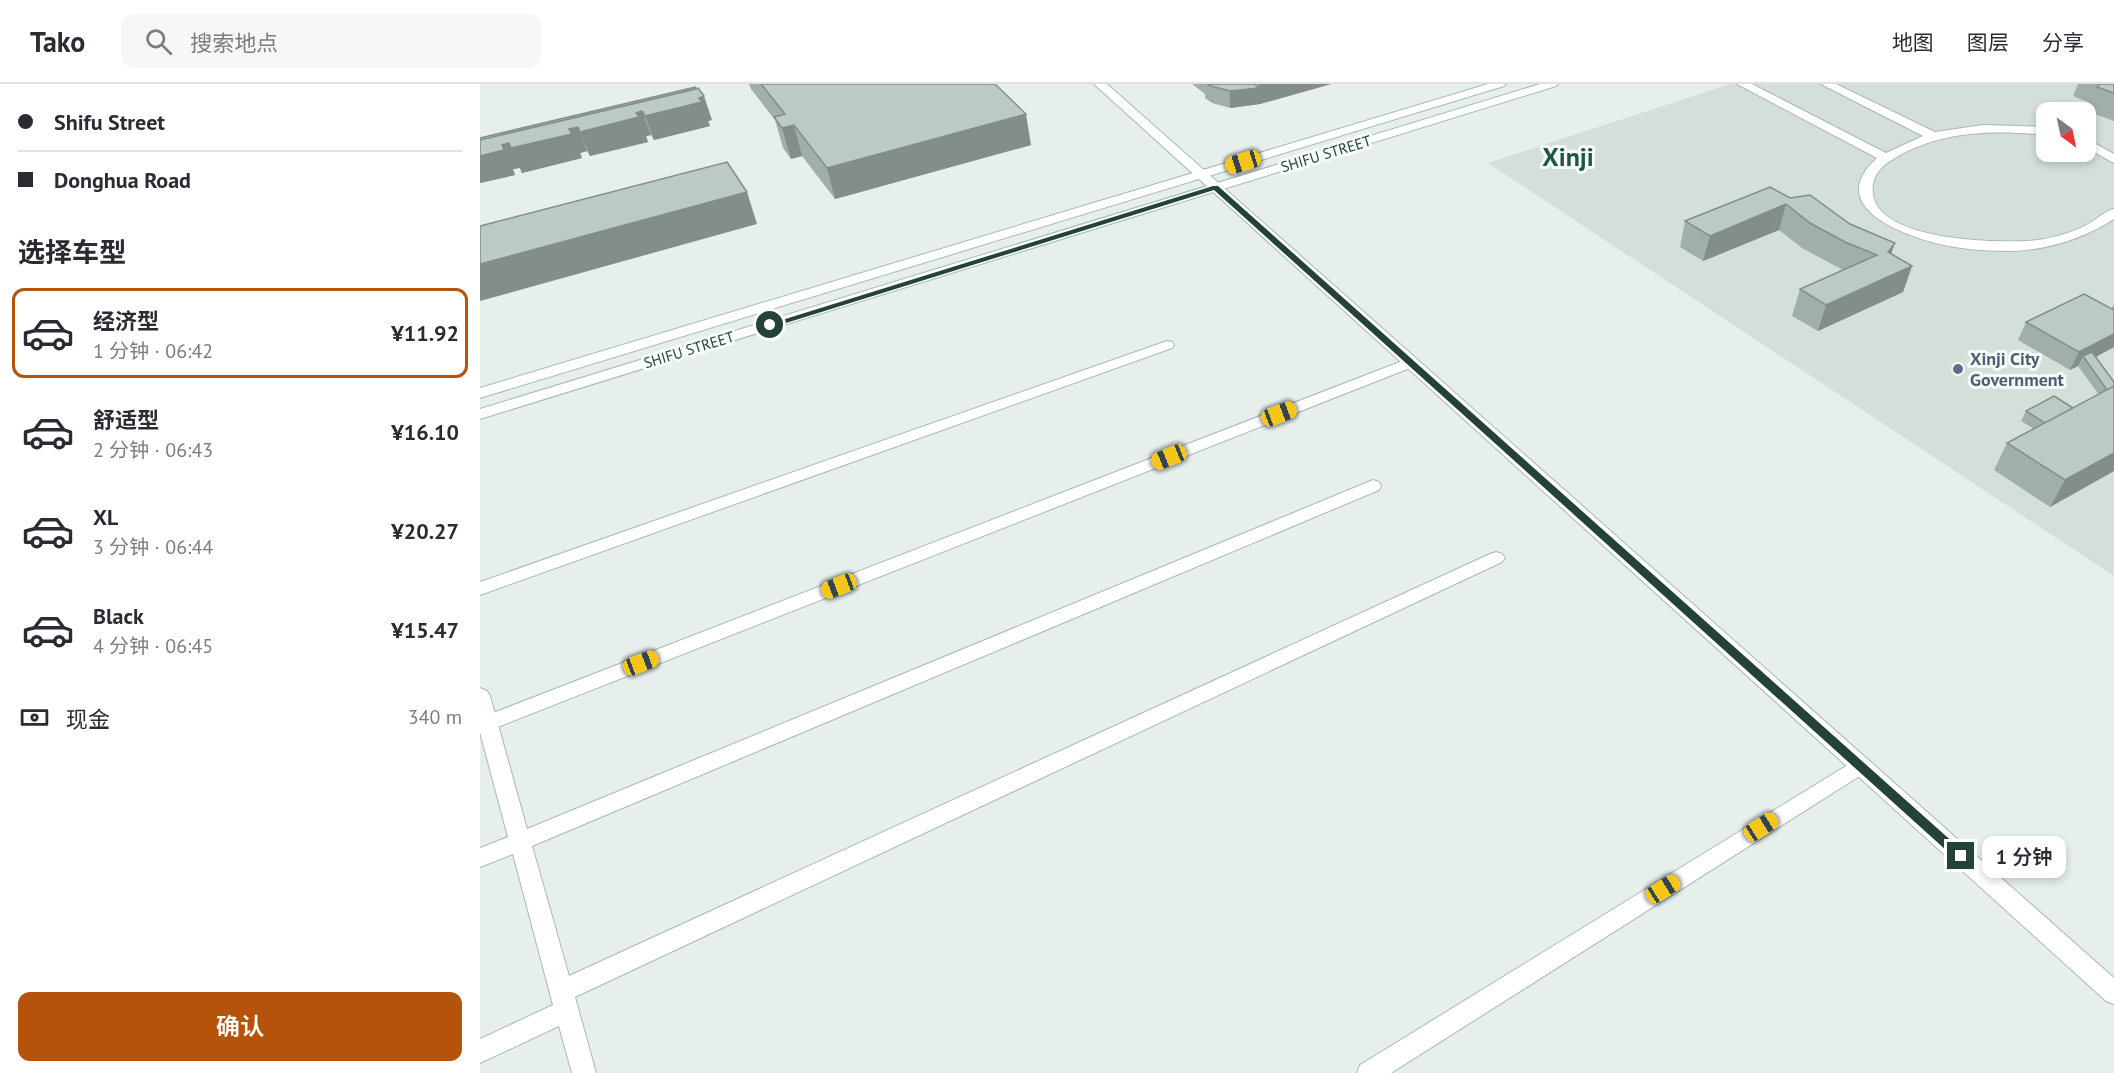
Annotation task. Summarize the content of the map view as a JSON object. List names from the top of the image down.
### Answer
{
  "streets": {
    "main road": ["SHIFU STREET"]
  },
  "districts": ["Xinji"],
  "places": ["Xinji City Government"],
  "north": "bottom right",
  "page": {
    "header": "Tako",
    "search": "搜索地点",
    "nav": ["地图", "图层", "分享"],
    "banner": ["Shifu Street", "Donghua Road"],
    "heading": "选择车型",
    "list": [
      {
        "name": "经济型",
        "note": "1 分钟 · 06:42",
        "value": "¥11.92"
      },
      {
        "name": "舒适型",
        "note": "2 分钟 · 06:43",
        "value": "¥16.10"
      },
      {
        "name": "XL",
        "note": "3 分钟 · 06:44",
        "value": "¥20.27"
      },
      {
        "name": "Black",
        "note": "4 分钟 · 06:45",
        "value": "¥15.47"
      }
    ],
    "pay": ["现金", "340 m"],
    "bubble": "1 分钟",
    "buttons": "确认"
  }
}
